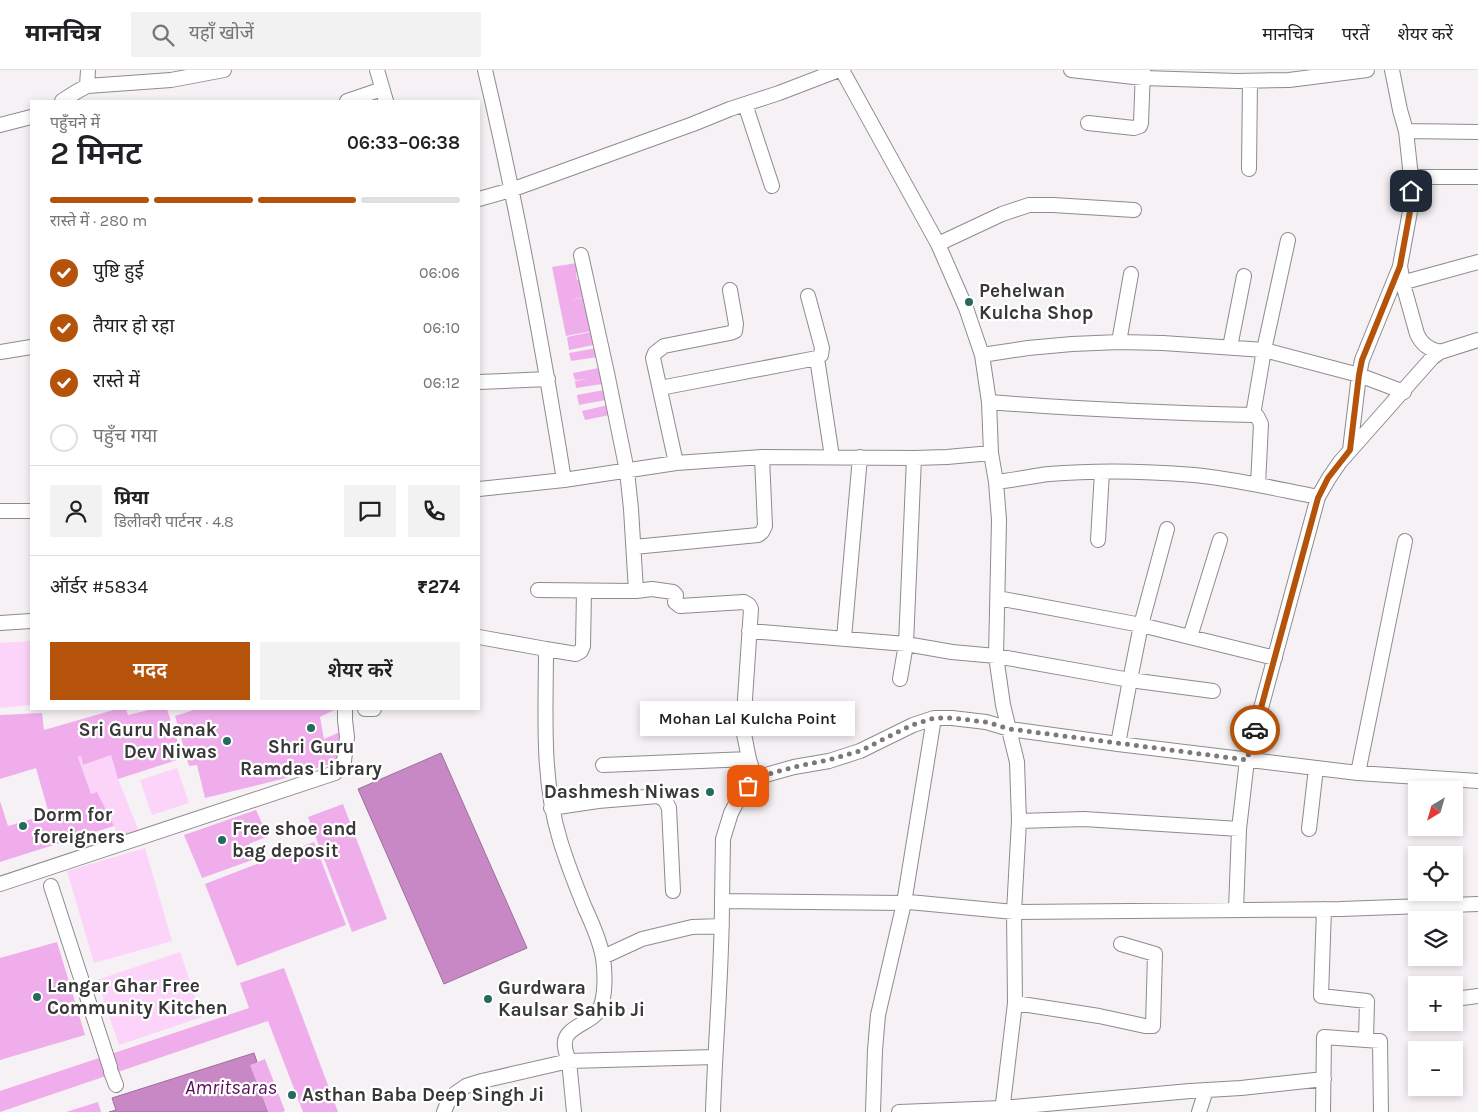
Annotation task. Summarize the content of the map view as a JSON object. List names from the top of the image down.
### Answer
{
  "water": ["Amritsaras"],
  "places": [
    "Pehelwan Kulcha Shop",
    "Shri Guru Ramdas Library",
    "Sri Guru Nanak Dev Niwas",
    "Mohan Lal Kulcha Point",
    "Dashmesh Niwas",
    "Dorm for foreigners",
    "Free shoe and bag deposit",
    "Langar Ghar Free Community Kitchen",
    "Gurdwara Kaulsar Sahib Ji",
    "Asthan Baba Deep Singh Ji"
  ],
  "north": "bottom left",
  "page": {
    "header": "मानचित्र",
    "search": "यहाँ खोजें",
    "nav": ["मानचित्र", "परतें", "शेयर करें"],
    "heading": ["2 मिनट", "पहुँचने में", "06:33–06:38"],
    "panel": [
      "प्रिया",
      "डिलीवरी पार्टनर · 4.8",
      "ऑर्डर #5834",
      "₹274"
    ],
    "bar": "रास्ते में · 280 m",
    "list": [
      ["पुष्टि हुई", "06:06"],
      ["तैयार हो रहा", "06:10"],
      ["रास्ते में", "06:12"],
      "पहुँच गया"
    ],
    "buttons": ["मदद", "शेयर करें"],
    "bubble": "Mohan Lal Kulcha Point",
    "map_buttons": ["+", "−"]
  }
}
